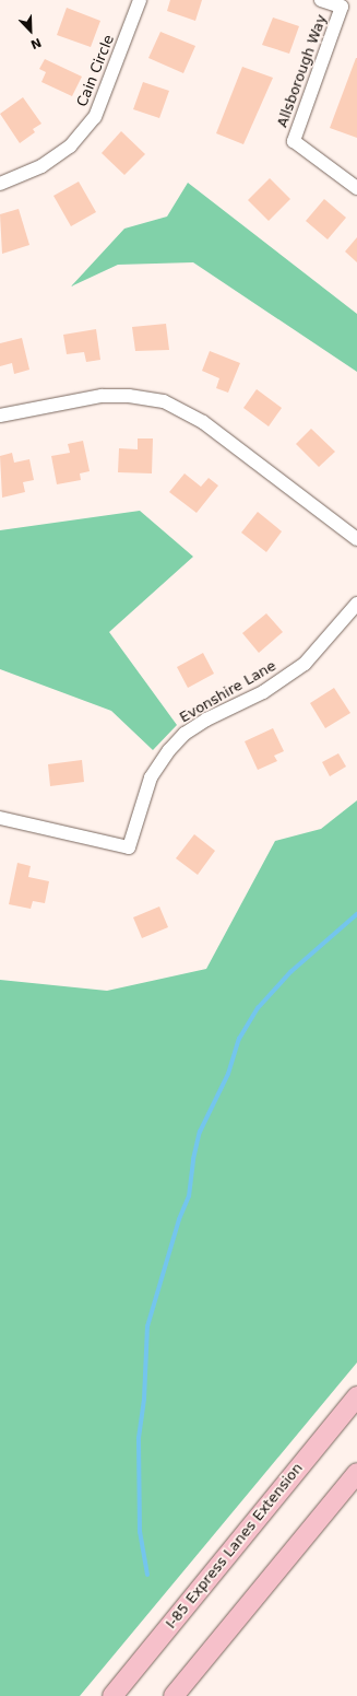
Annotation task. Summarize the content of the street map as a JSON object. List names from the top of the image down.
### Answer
{
  "streets": {
    "highway": ["I-85 Express Lanes Extension"],
    "street": ["Cain Circle", "Allsborough Way", "Evonshire Lane"]
  },
  "north": "bottom right"
}
